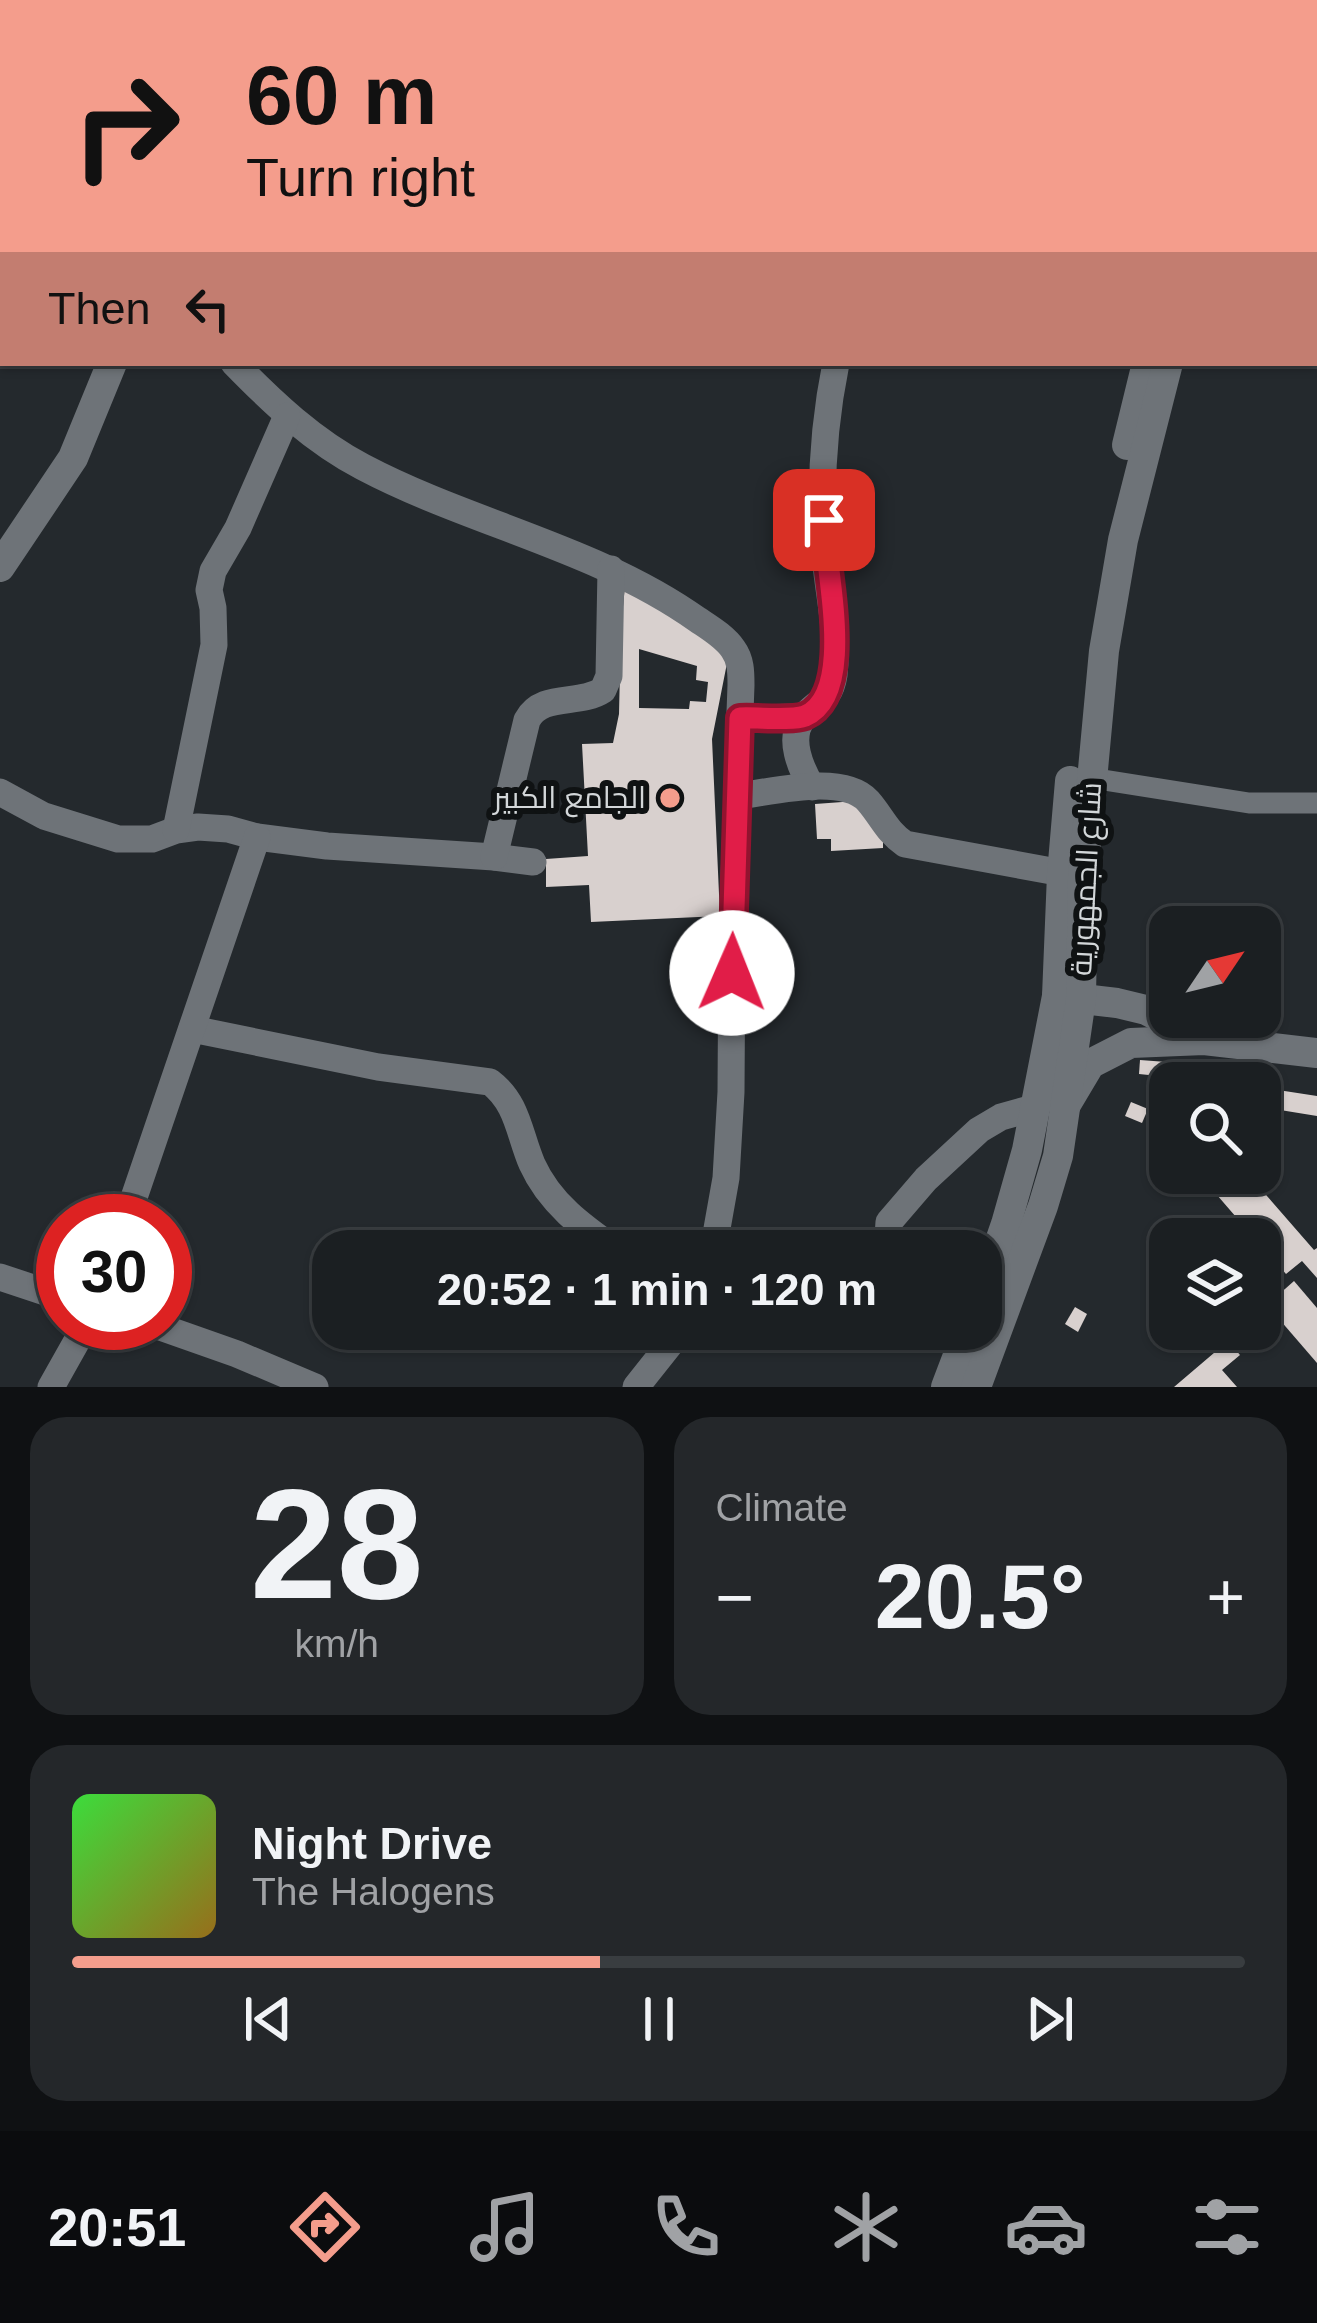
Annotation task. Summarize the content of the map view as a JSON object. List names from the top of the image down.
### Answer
{
  "streets": {
    "main road": ["شارع الجمهورية"]
  },
  "places": ["الجامع الكبير"],
  "north": "top right",
  "page": {
    "turn": ["60 m", "Turn right"],
    "then": "Then",
    "limit": "30",
    "trip": "20:52 · 1 min · 120 m",
    "tile": [
      ["28", "km/h"],
      "Climate"
    ],
    "heat": ["−", "20.5°", "+"],
    "song": ["Night Drive", "The Halogens"],
    "tabs": "20:51"
  }
}
